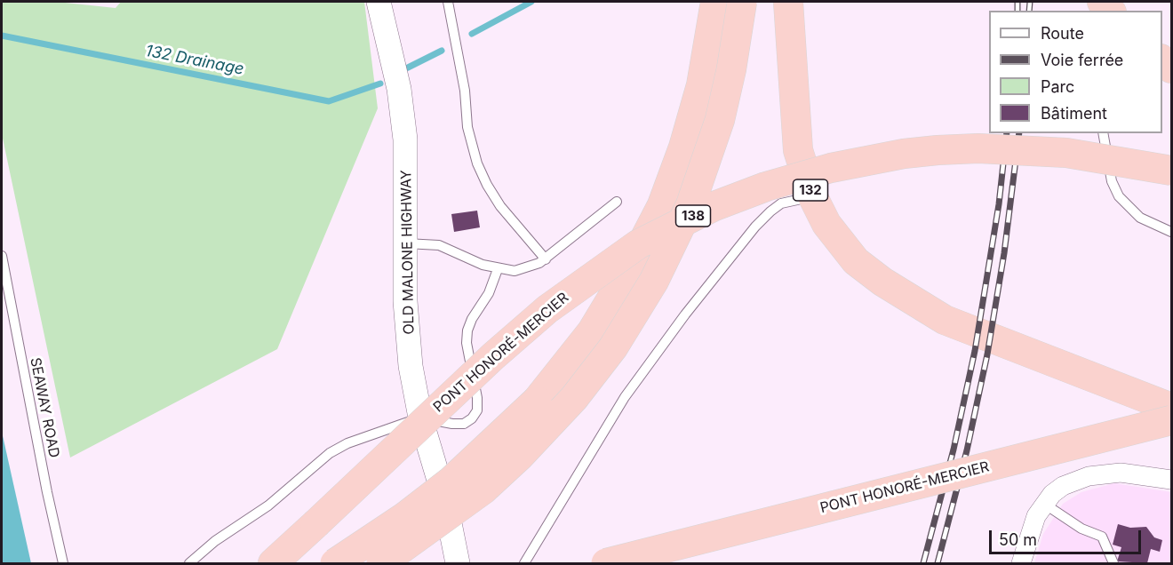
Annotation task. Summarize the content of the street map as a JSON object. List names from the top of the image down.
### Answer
{
  "streets": {
    "highway": ["132", "138", "PONT HONORÉ-MERCIER"],
    "street": ["OLD MALONE HIGHWAY"],
    "lane": ["SEAWAY ROAD"]
  },
  "water": ["132 Drainage"],
  "legend": [
    "Route",
    "Voie ferrée",
    "Parc",
    "Bâtiment"
  ],
  "scale_bar": "50 m"
}
